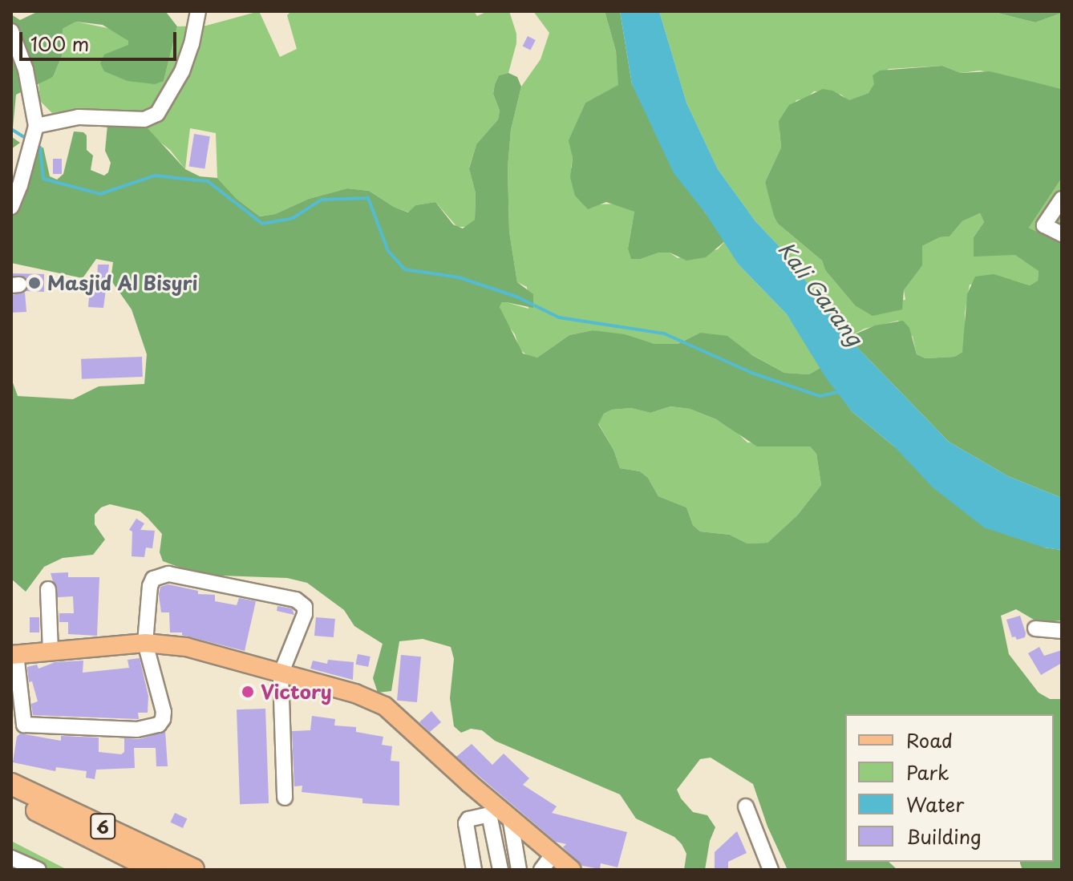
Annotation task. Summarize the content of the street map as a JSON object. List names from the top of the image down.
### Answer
{
  "streets": {
    "highway": ["6"]
  },
  "water": ["Kali Garang"],
  "places": ["Masjid Al Bisyri", "Victory"],
  "legend": [
    "Road",
    "Park",
    "Water",
    "Building"
  ],
  "scale_bar": "100 m"
}
